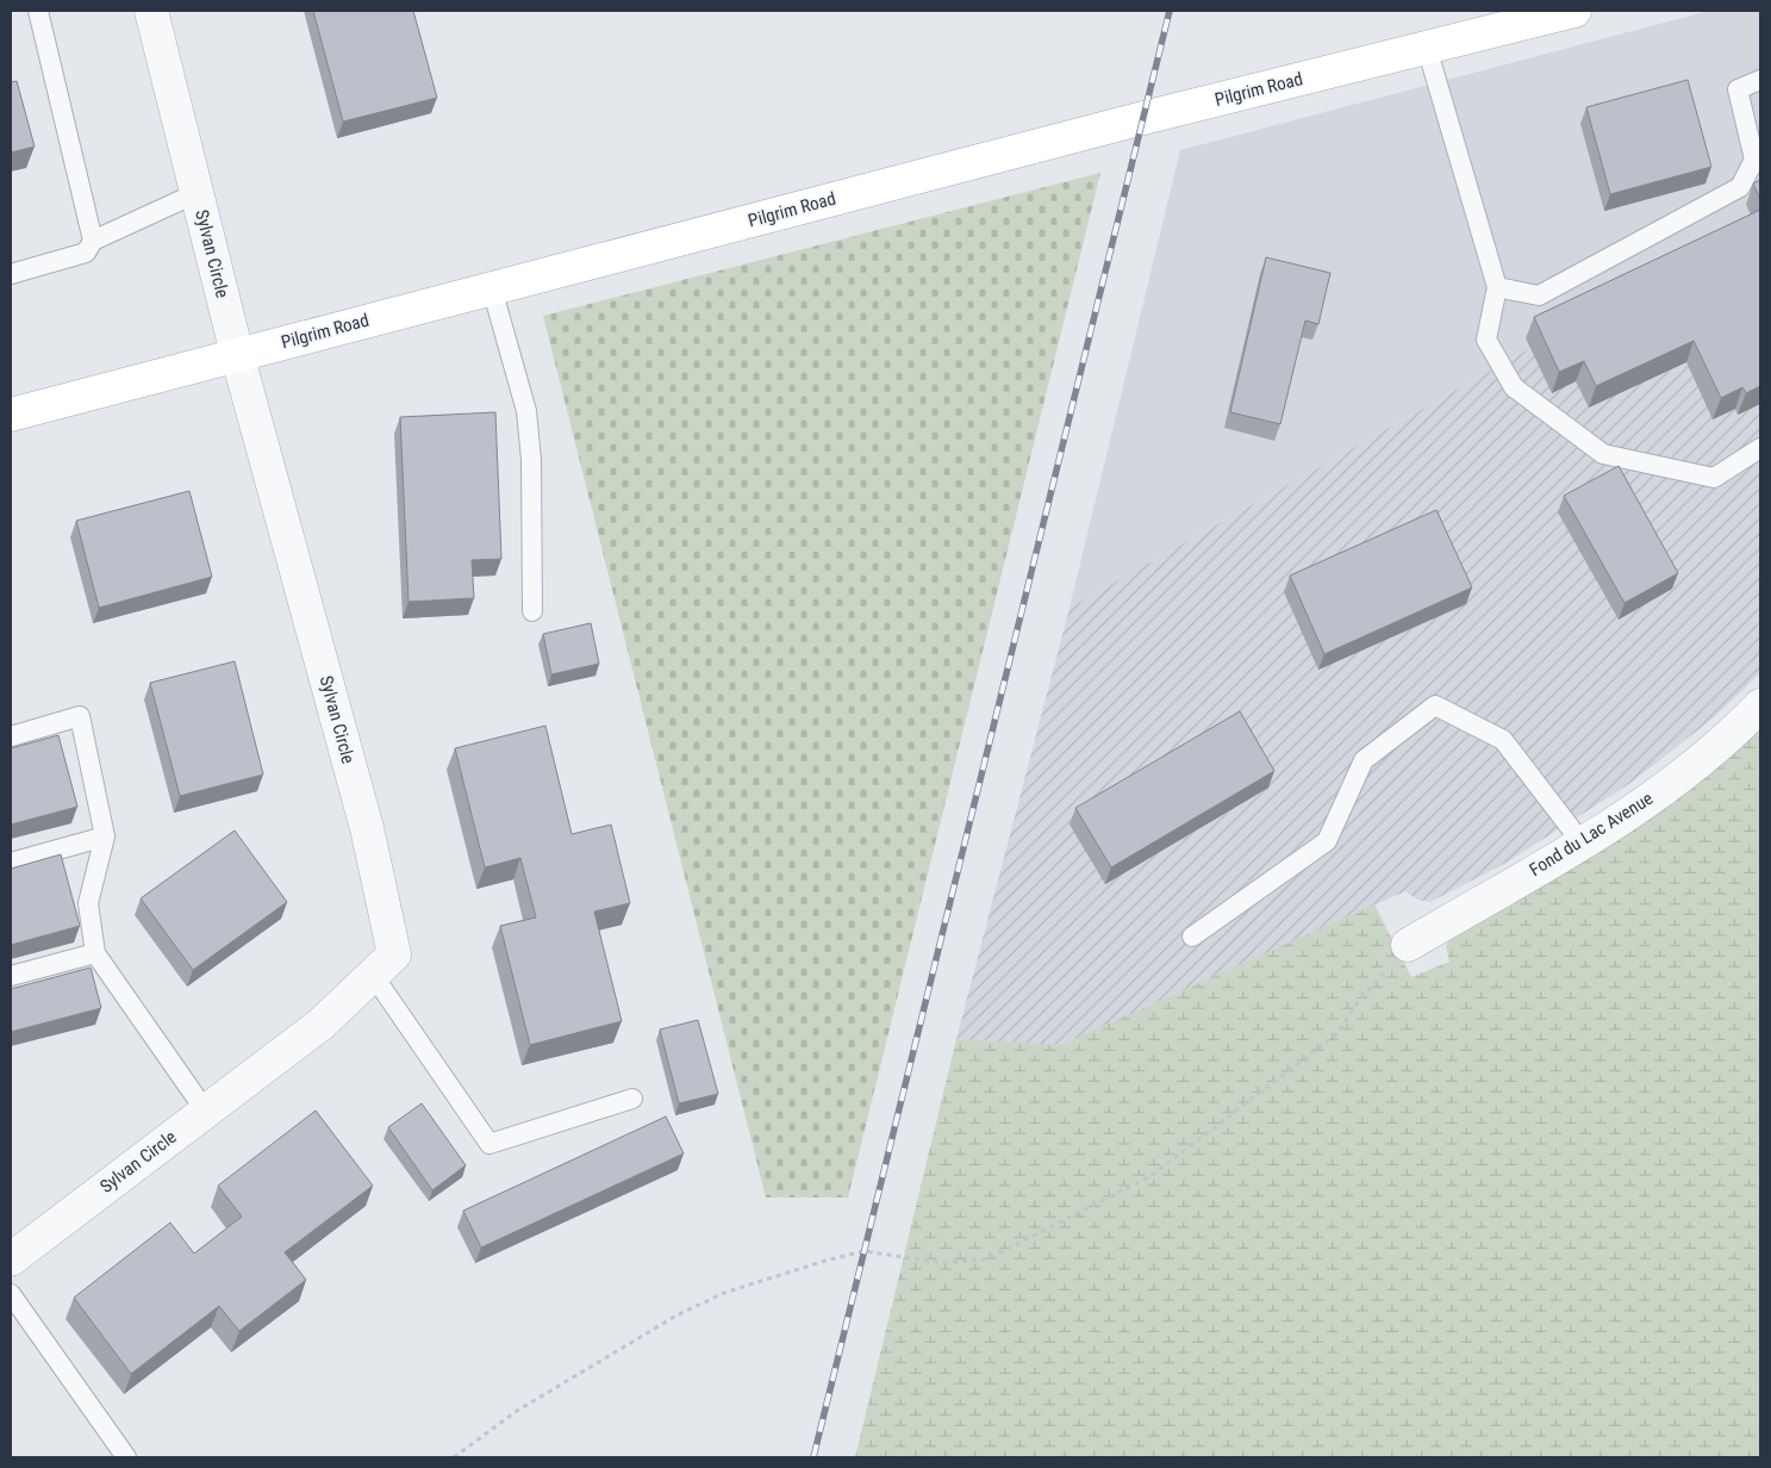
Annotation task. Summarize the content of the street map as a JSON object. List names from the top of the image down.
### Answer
{
  "streets": {
    "main road": ["Pilgrim Road"],
    "street": ["Sylvan Circle", "Fond du Lac Avenue"]
  },
  "crossings": [
    ["Pilgrim Road", "Sylvan Circle"]
  ]
}
